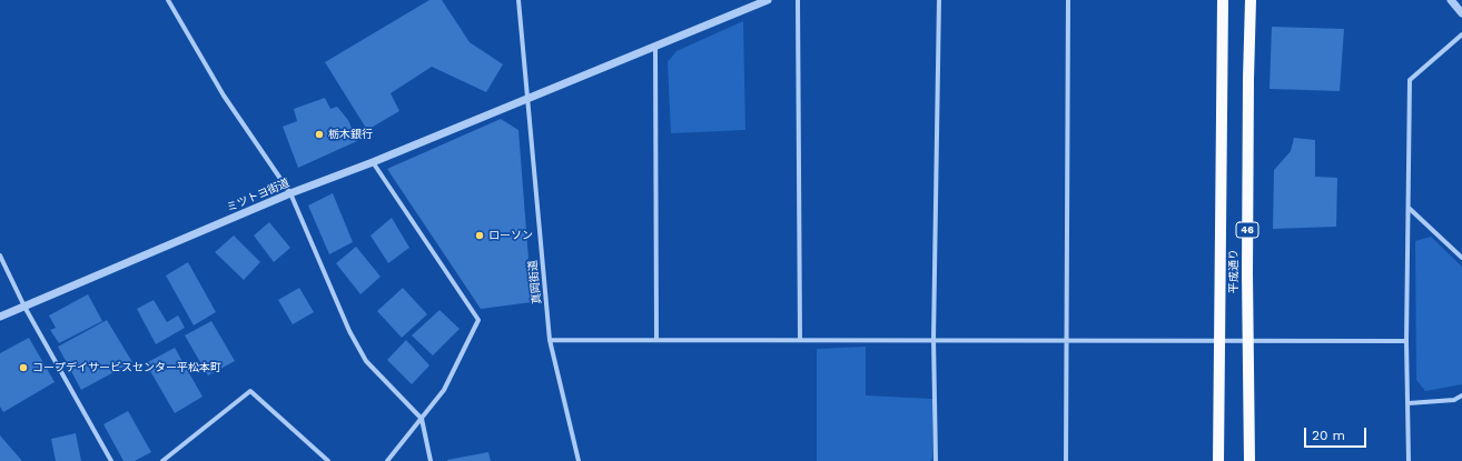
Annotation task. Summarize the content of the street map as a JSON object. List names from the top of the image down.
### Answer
{
  "streets": {
    "main road": ["46", "平成通り"],
    "street": ["ミツトヨ街道", "真岡街道"]
  },
  "crossings": [
    ["ミツトヨ街道", "真岡街道"]
  ],
  "places": ["栃木銀行", "ローソン", "コープデイサービスセンター平松本町"],
  "scale_bar": "20 m"
}
